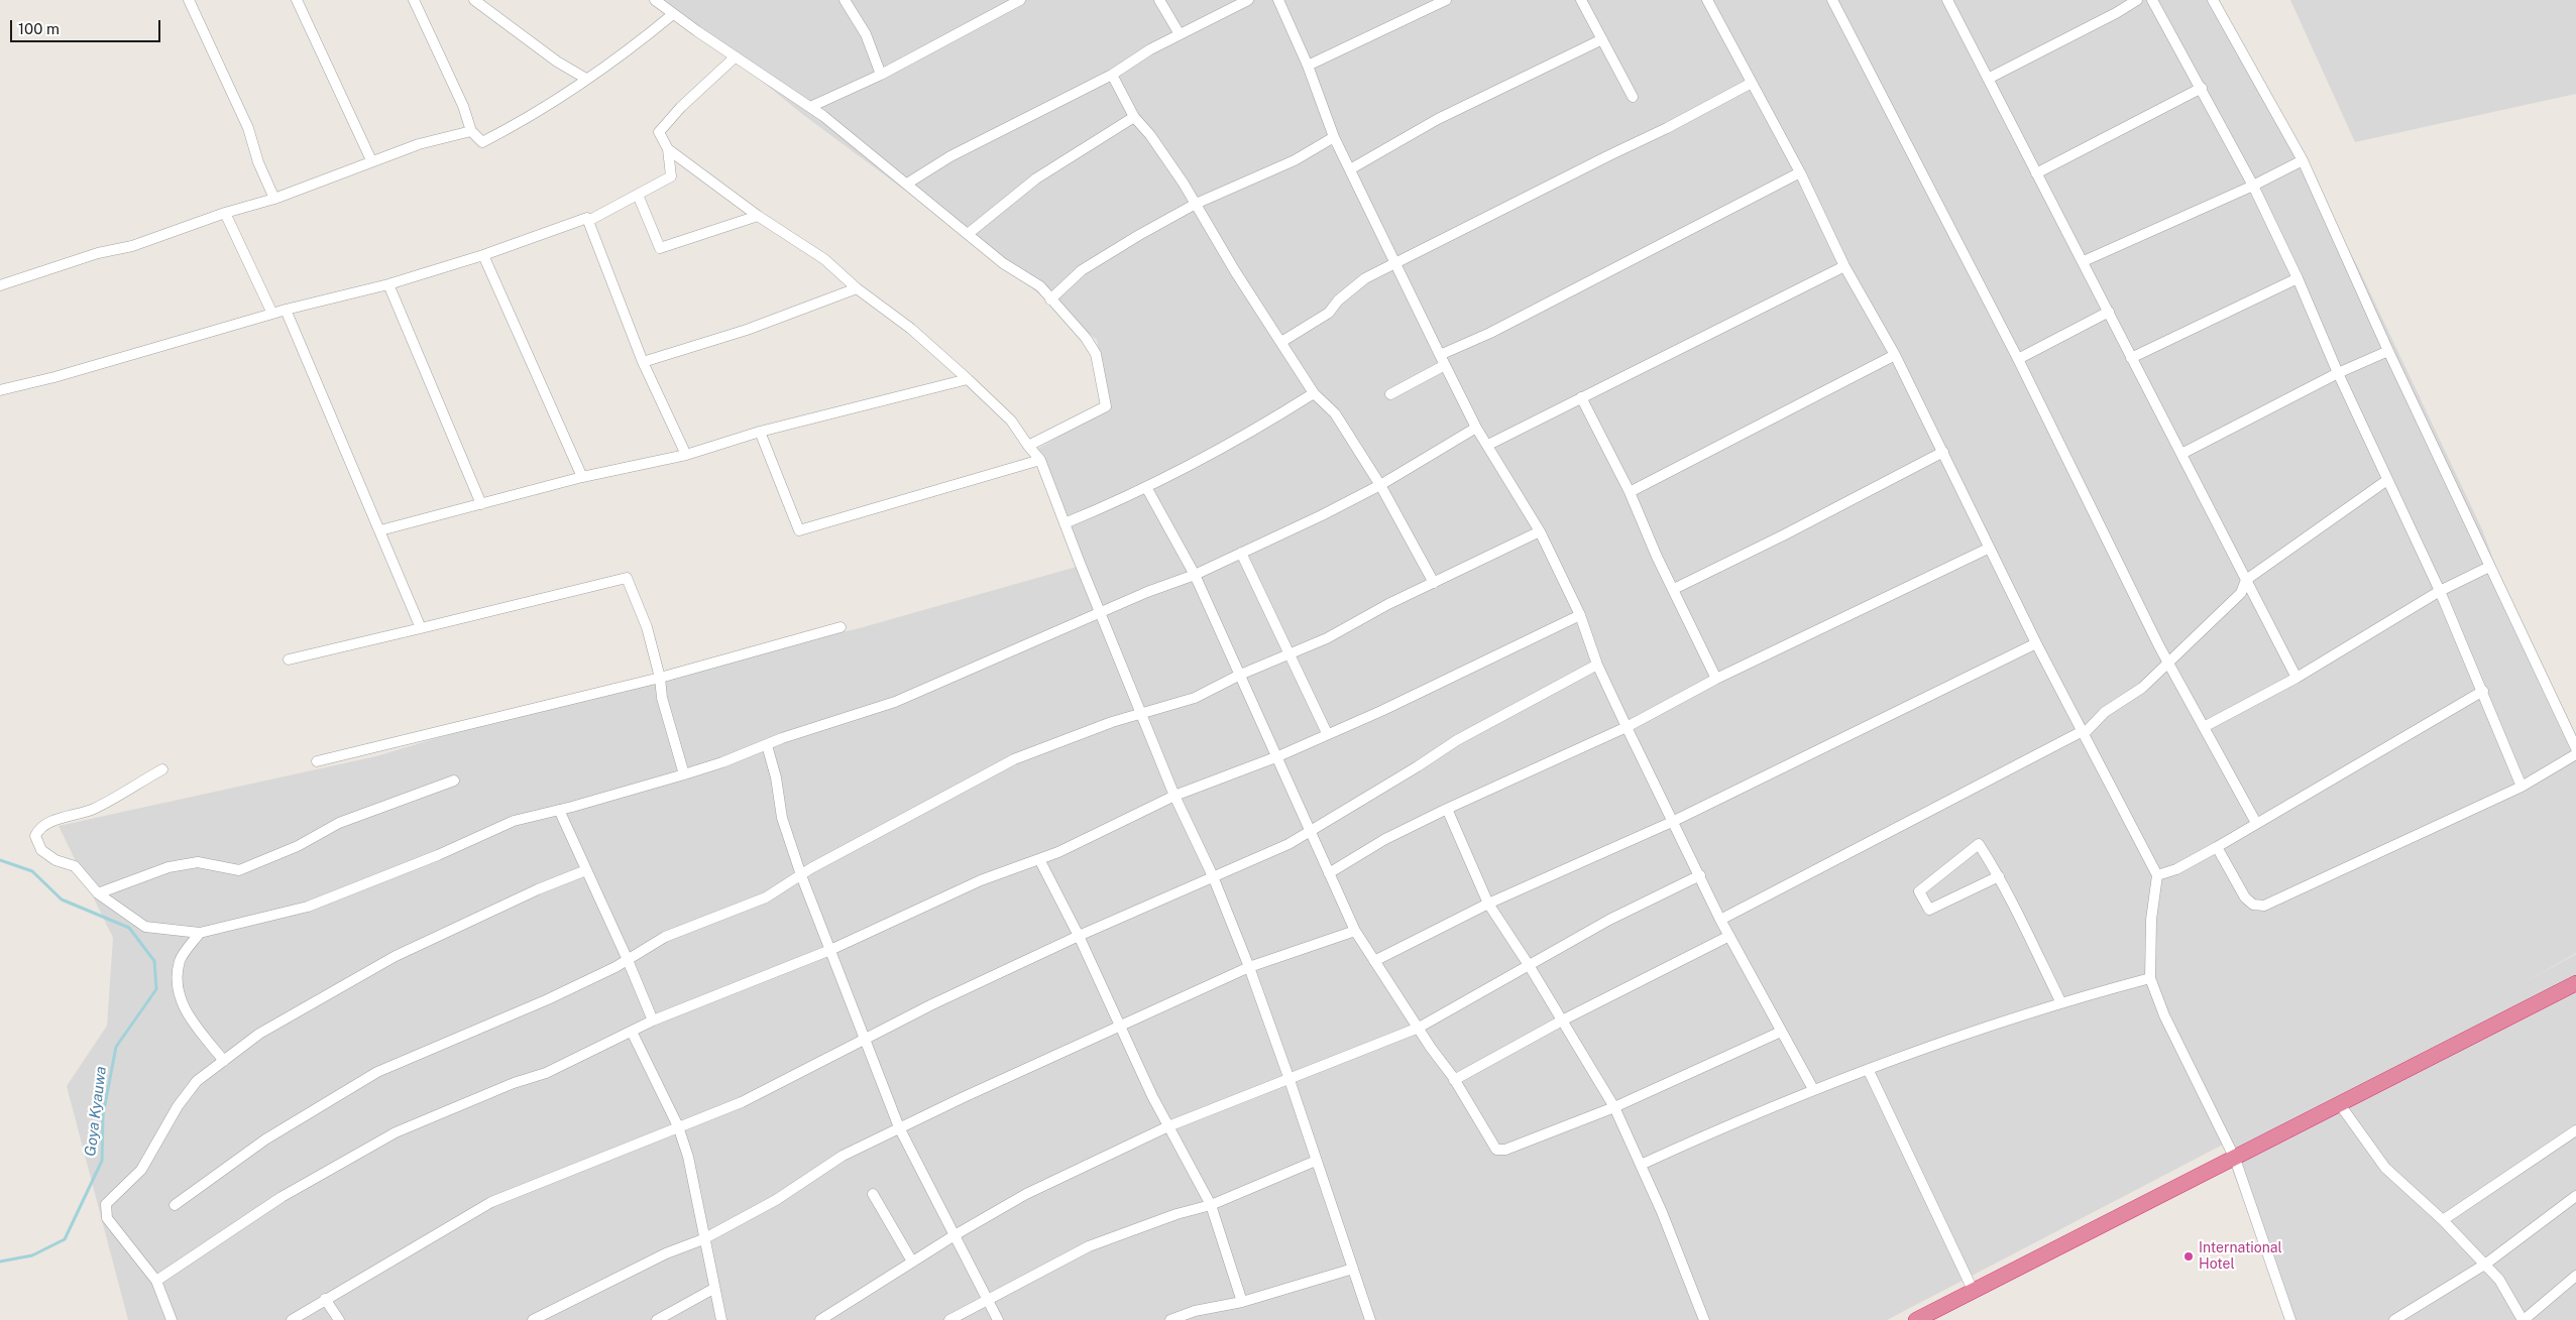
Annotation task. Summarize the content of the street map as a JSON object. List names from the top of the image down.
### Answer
{
  "water": ["Goya Kyauwa"],
  "places": ["International Hotel"],
  "scale_bar": "100 m"
}
